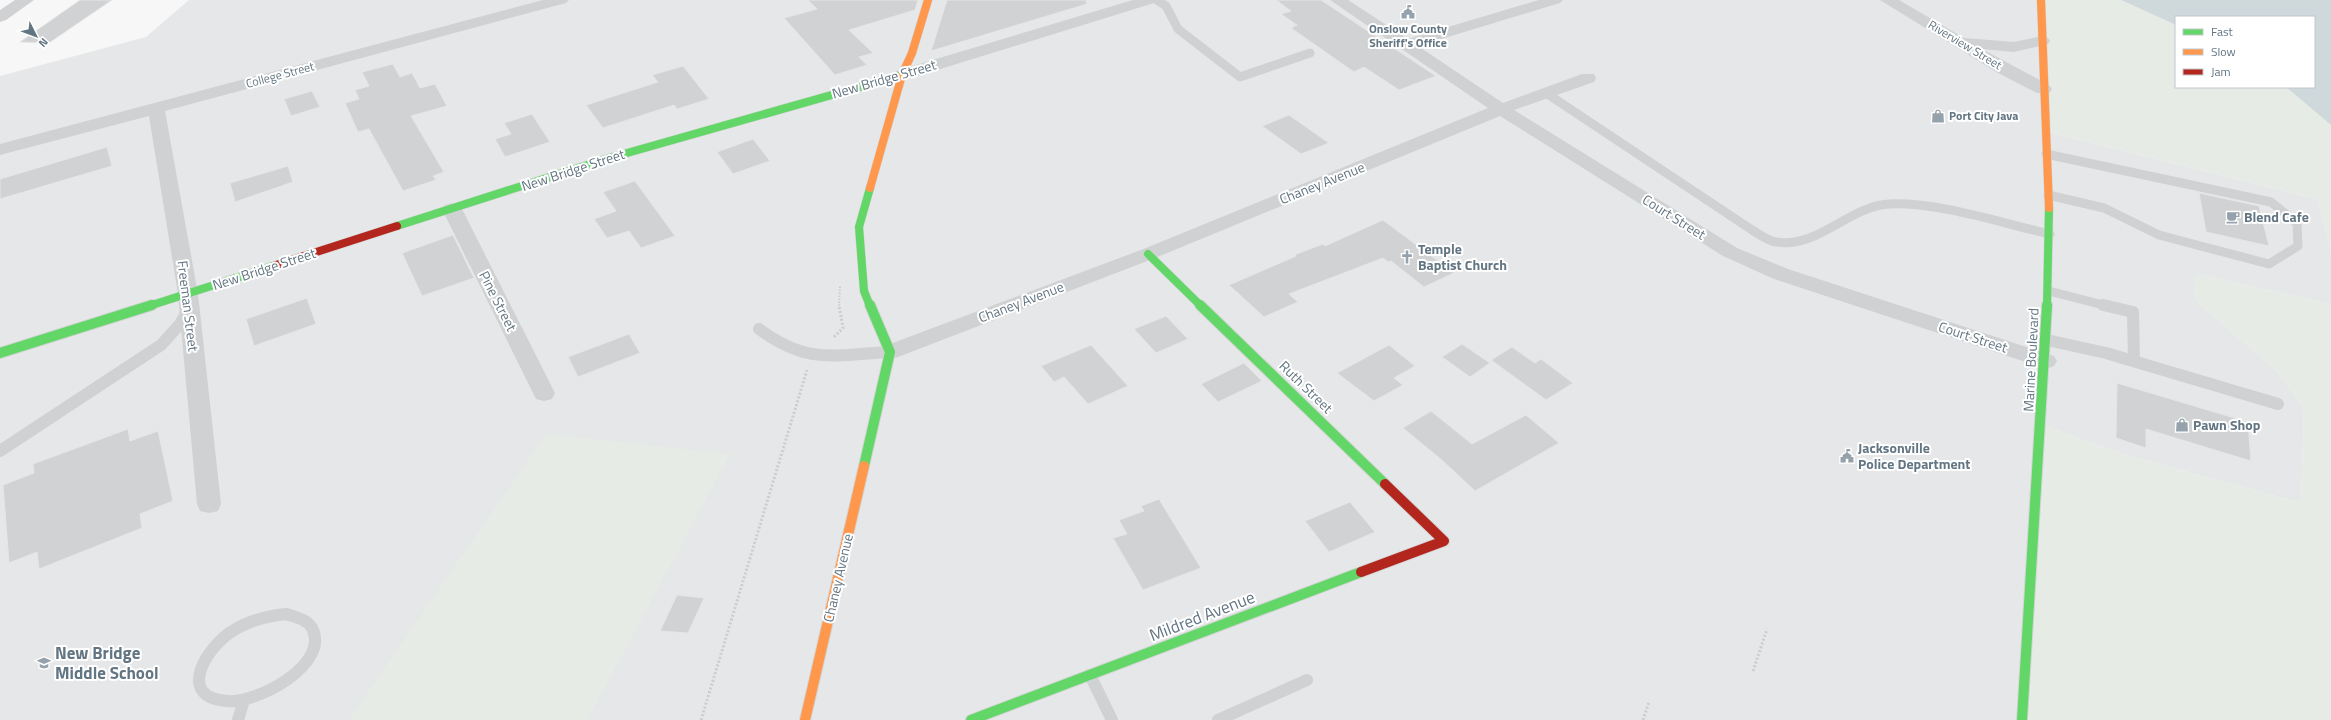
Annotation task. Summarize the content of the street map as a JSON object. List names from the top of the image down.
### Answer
{
  "streets": {
    "main road": [
      "New Bridge Street",
      "Chaney Avenue",
      "Marine Boulevard",
      "Ruth Street",
      "Mildred Avenue"
    ],
    "street": [
      "Riverview Street",
      "College Street",
      "Court Street",
      "Pine Street",
      "Freeman Street"
    ]
  },
  "crossings": [
    ["Riverview Street", "Marine Boulevard"],
    ["College Street", "Freeman Street"],
    ["New Bridge Street", "Pine Street"],
    ["New Bridge Street", "Freeman Street"],
    ["Chaney Avenue", "Court Street"],
    ["Chaney Avenue", "Ruth Street"],
    ["Court Street", "Marine Boulevard"],
    ["Ruth Street", "Mildred Avenue"]
  ],
  "places": {
    "public building": ["Onslow County Sheriff's Office", "Jacksonville Police Department"],
    "shop": ["Port City Java", "Pawn Shop"],
    "cafe": ["Blend Cafe"],
    "church": ["Temple Baptist Church"],
    "school or university": ["New Bridge Middle School"]
  },
  "legend": ["Fast", "Slow", "Jam"],
  "north": "bottom right"
}
